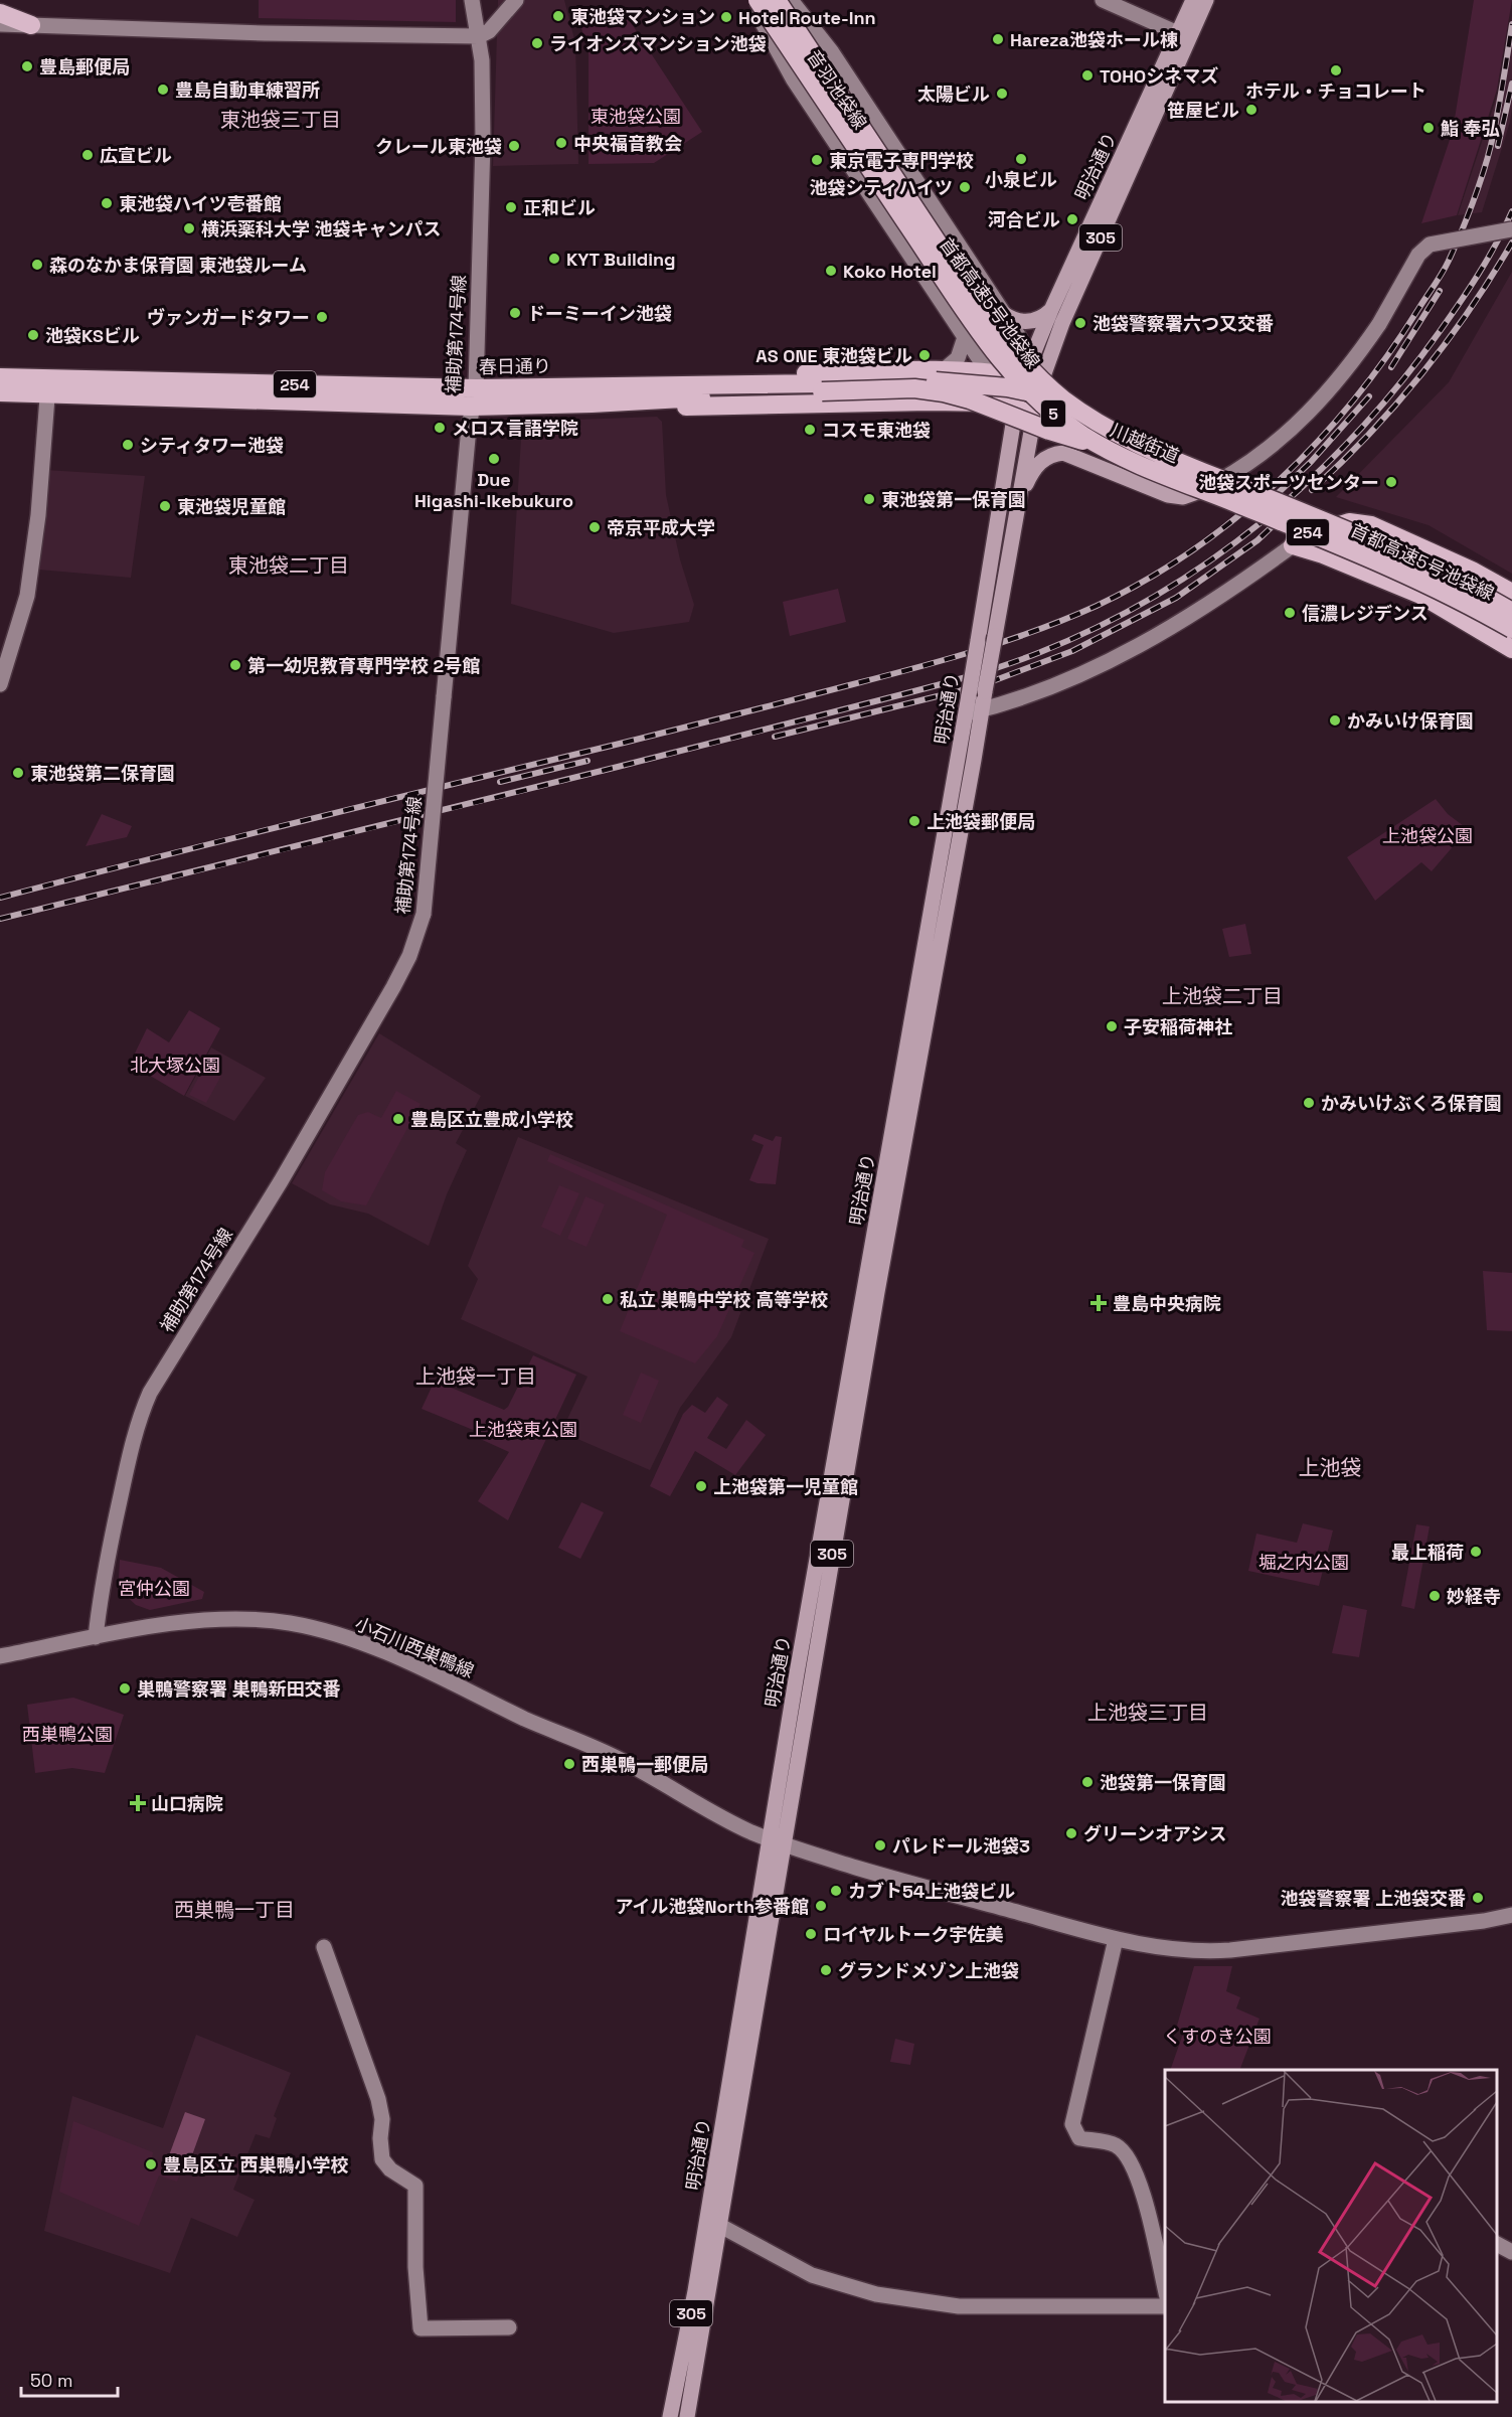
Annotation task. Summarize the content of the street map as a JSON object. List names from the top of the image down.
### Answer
{
  "streets": {
    "highway": [
      "首都高速5号池袋線",
      "春日通り",
      "254",
      "5",
      "川越街道"
    ],
    "main road": ["明治通り", "305"],
    "street": ["音羽池袋線", "補助第174号線", "小石川西巣鴨線"]
  },
  "crossings": [
    ["音羽池袋線", "明治通り"],
    ["音羽池袋線", "首都高速5号池袋線"],
    ["音羽池袋線", "春日通り"],
    ["音羽池袋線", "川越街道"],
    ["明治通り", "春日通り"],
    ["明治通り", "川越街道"],
    ["明治通り", "小石川西巣鴨線"],
    ["首都高速5号池袋線", "川越街道"],
    ["補助第174号線", "春日通り"],
    ["補助第174号線", "小石川西巣鴨線"],
    ["春日通り", "川越街道"]
  ],
  "districts": [
    "東池袋三丁目",
    "東池袋二丁目",
    "上池袋二丁目",
    "上池袋一丁目",
    "上池袋",
    "上池袋三丁目",
    "西巣鴨一丁目"
  ],
  "parks": [
    "東池袋公園",
    "上池袋公園",
    "北大塚公園",
    "上池袋東公園",
    "堀之内公園",
    "宮仲公園",
    "西巣鴨公園",
    "くすのき公園"
  ],
  "places": {
    "other": [
      "東池袋マンション",
      "Hotel Route-Inn",
      "Hareza池袋ホール棟",
      "ライオンズマンション池袋",
      "豊島郵便局",
      "ホテル・チョコレート",
      "TOHOシネマズ",
      "豊島自動車練習所",
      "太陽ビル",
      "笹屋ビル",
      "鮨 奉弘",
      "中央福音教会",
      "クレール東池袋",
      "広宣ビル",
      "小泉ビル",
      "東京電子専門学校",
      "池袋シティハイツ",
      "東池袋ハイツ壱番館",
      "正和ビル",
      "河合ビル",
      "横浜薬科大学 池袋キャンパス",
      "KYT Building",
      "森のなかま保育園 東池袋ルーム",
      "Koko Hotel",
      "ドーミーイン池袋",
      "ヴァンガードタワー",
      "池袋警察署六つ又交番",
      "池袋KSビル",
      "AS ONE 東池袋ビル",
      "メロス言語学院",
      "コスモ東池袋",
      "シティタワー池袋",
      "Due Higashi-Ikebukuro",
      "池袋スポーツセンター",
      "東池袋第一保育園",
      "東池袋児童館",
      "帝京平成大学",
      "信濃レジデンス",
      "第一幼児教育専門学校 2号館",
      "かみいけ保育園",
      "東池袋第二保育園",
      "上池袋郵便局",
      "子安稲荷神社",
      "かみいけぶくろ保育園",
      "豊島区立豊成小学校",
      "私立 巣鴨中学校 高等学校",
      "上池袋第一児童館",
      "最上稲荷",
      "妙経寺",
      "巣鴨警察署 巣鴨新田交番",
      "西巣鴨一郵便局",
      "池袋第一保育園",
      "グリーンオアシス",
      "パレドール池袋3",
      "カブト54上池袋ビル",
      "池袋警察署 上池袋交番",
      "アイル池袋North参番館",
      "ロイヤルトーク宇佐美",
      "グランドメゾン上池袋",
      "豊島区立 西巣鴨小学校"
    ],
    "health": ["豊島中央病院", "山口病院"]
  },
  "scale_bar": "50 m"
}
